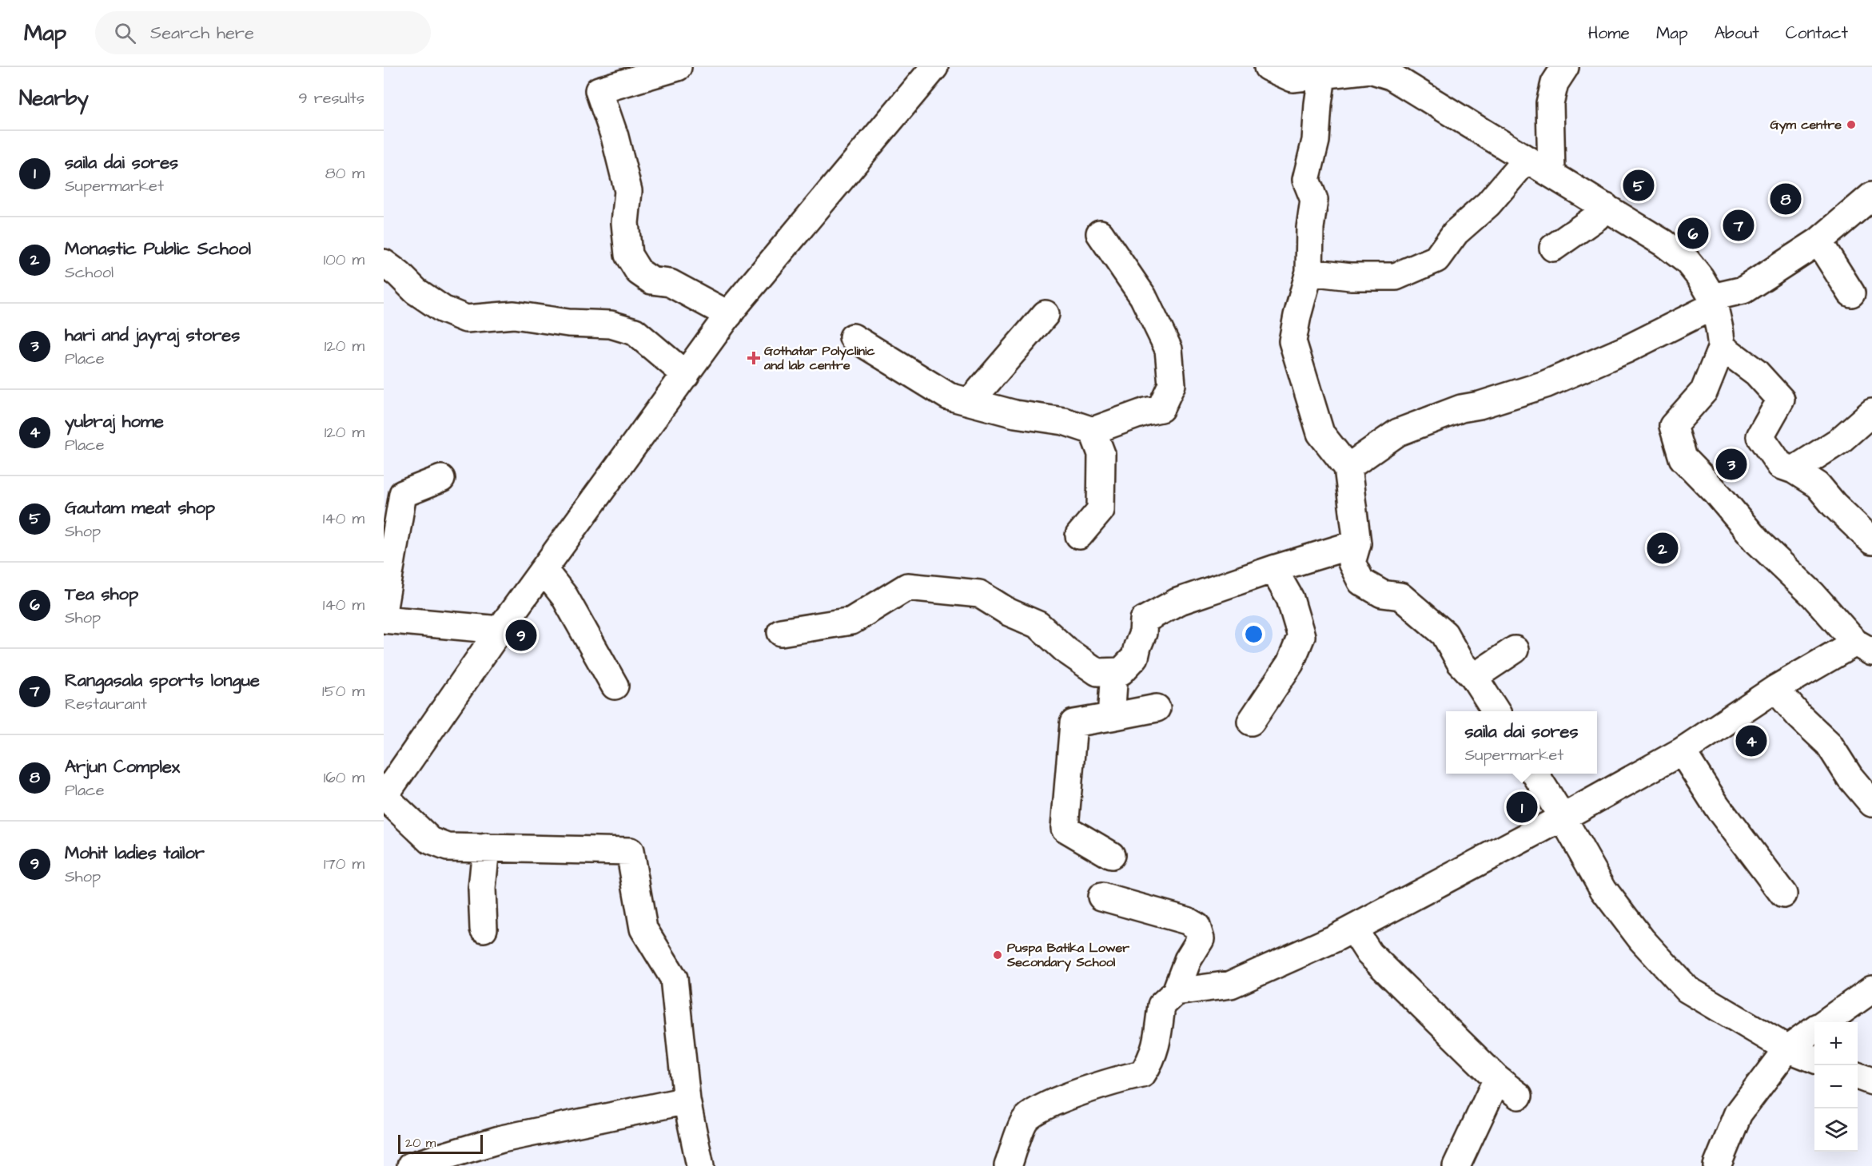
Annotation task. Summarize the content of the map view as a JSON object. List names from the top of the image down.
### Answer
{
  "places": {
    "other": ["Gym centre", "Puspa Batika Lower Secondary School"],
    "health": ["Gothatar Polyclinic and lab centre"]
  },
  "scale_bar": "20 m",
  "page": {
    "header": "Map",
    "search": "Search here",
    "nav": [
      "Home",
      "Map",
      "About",
      "Contact"
    ],
    "heading": ["Nearby", "9 results"],
    "list": [
      {
        "mark": "1",
        "name": "saila dai sores",
        "note": "Supermarket",
        "value": "80 m"
      },
      {
        "mark": "2",
        "name": "Monastic Public School",
        "note": "School",
        "value": "100 m"
      },
      {
        "mark": "3",
        "name": "hari and jayraj stores",
        "note": "Place",
        "value": "120 m"
      },
      {
        "mark": "4",
        "name": "yubraj home",
        "note": "Place",
        "value": "120 m"
      },
      {
        "mark": "5",
        "name": "Gautam meat shop",
        "note": "Shop",
        "value": "140 m"
      },
      {
        "mark": "6",
        "name": "Tea shop",
        "note": "Shop",
        "value": "140 m"
      },
      {
        "mark": "7",
        "name": "Rangasala sports longue",
        "note": "Restaurant",
        "value": "150 m"
      },
      {
        "mark": "8",
        "name": "Arjun Complex",
        "note": "Place",
        "value": "160 m"
      },
      {
        "mark": "9",
        "name": "Mohit ladies tailor",
        "note": "Shop",
        "value": "170 m"
      }
    ],
    "pins": [
      "5",
      "8",
      "7",
      "6",
      "3",
      "2",
      "9",
      "4",
      "1"
    ],
    "popup": ["saila dai sores", "Supermarket"],
    "map_buttons": ["+", "−"],
    "scale": "20 m"
  }
}
